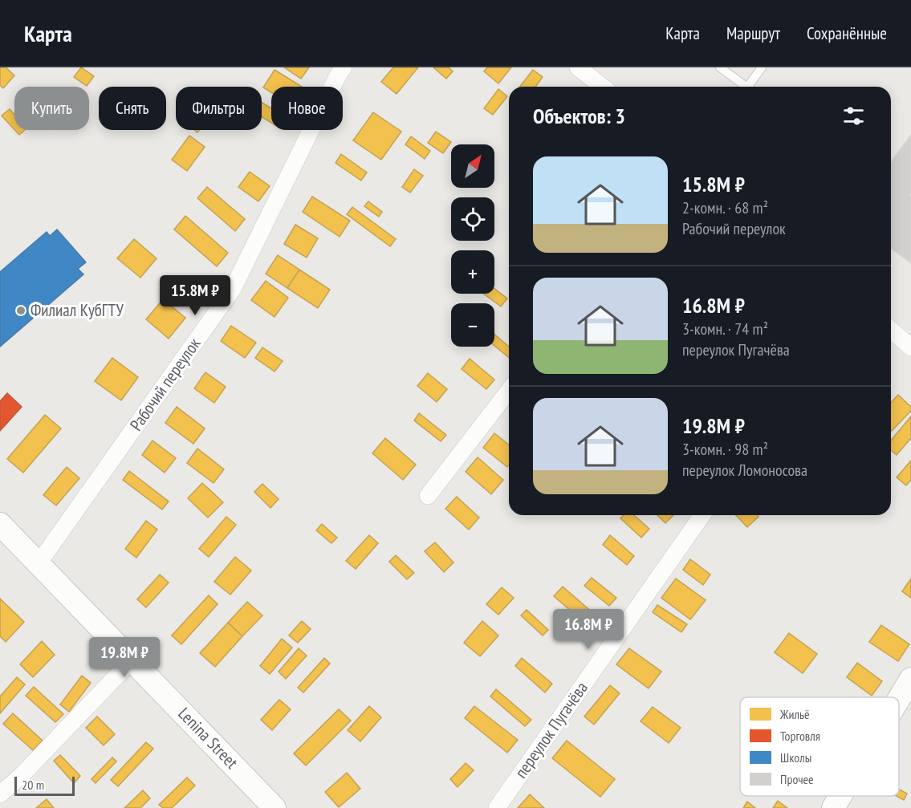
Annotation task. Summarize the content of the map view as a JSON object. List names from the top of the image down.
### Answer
{
  "streets": {
    "main road": ["Lenina Street"],
    "street": ["Рабочий переулок", "переулок Пугачёва"]
  },
  "crossings": [
    ["Рабочий переулок", "Lenina Street"]
  ],
  "places": ["Филиал КубГТУ"],
  "legend": [
    "Жильё",
    "Торговля",
    "Школы",
    "Прочее"
  ],
  "scale_bar": "20 m",
  "north": "top right",
  "page": {
    "header": "Карта",
    "nav": ["Карта", "Маршрут", "Сохранённые"],
    "chip": [
      "Купить",
      "Снять",
      "Фильтры",
      "Новое"
    ],
    "heading": "Объектов: 3",
    "map_buttons": ["+", "−"],
    "list": [
      {
        "name": "15.8M ₽",
        "note": "2-комн. · 68 m² · Рабочий переулок"
      },
      {
        "name": "16.8M ₽",
        "note": "3-комн. · 74 m² · переулок Пугачёва"
      },
      {
        "name": "19.8M ₽",
        "note": "3-комн. · 98 m² · переулок Ломоносова"
      }
    ],
    "price": ["15.8M ₽", "16.8M ₽", "19.8M ₽"],
    "scale": "20 m"
  }
}
